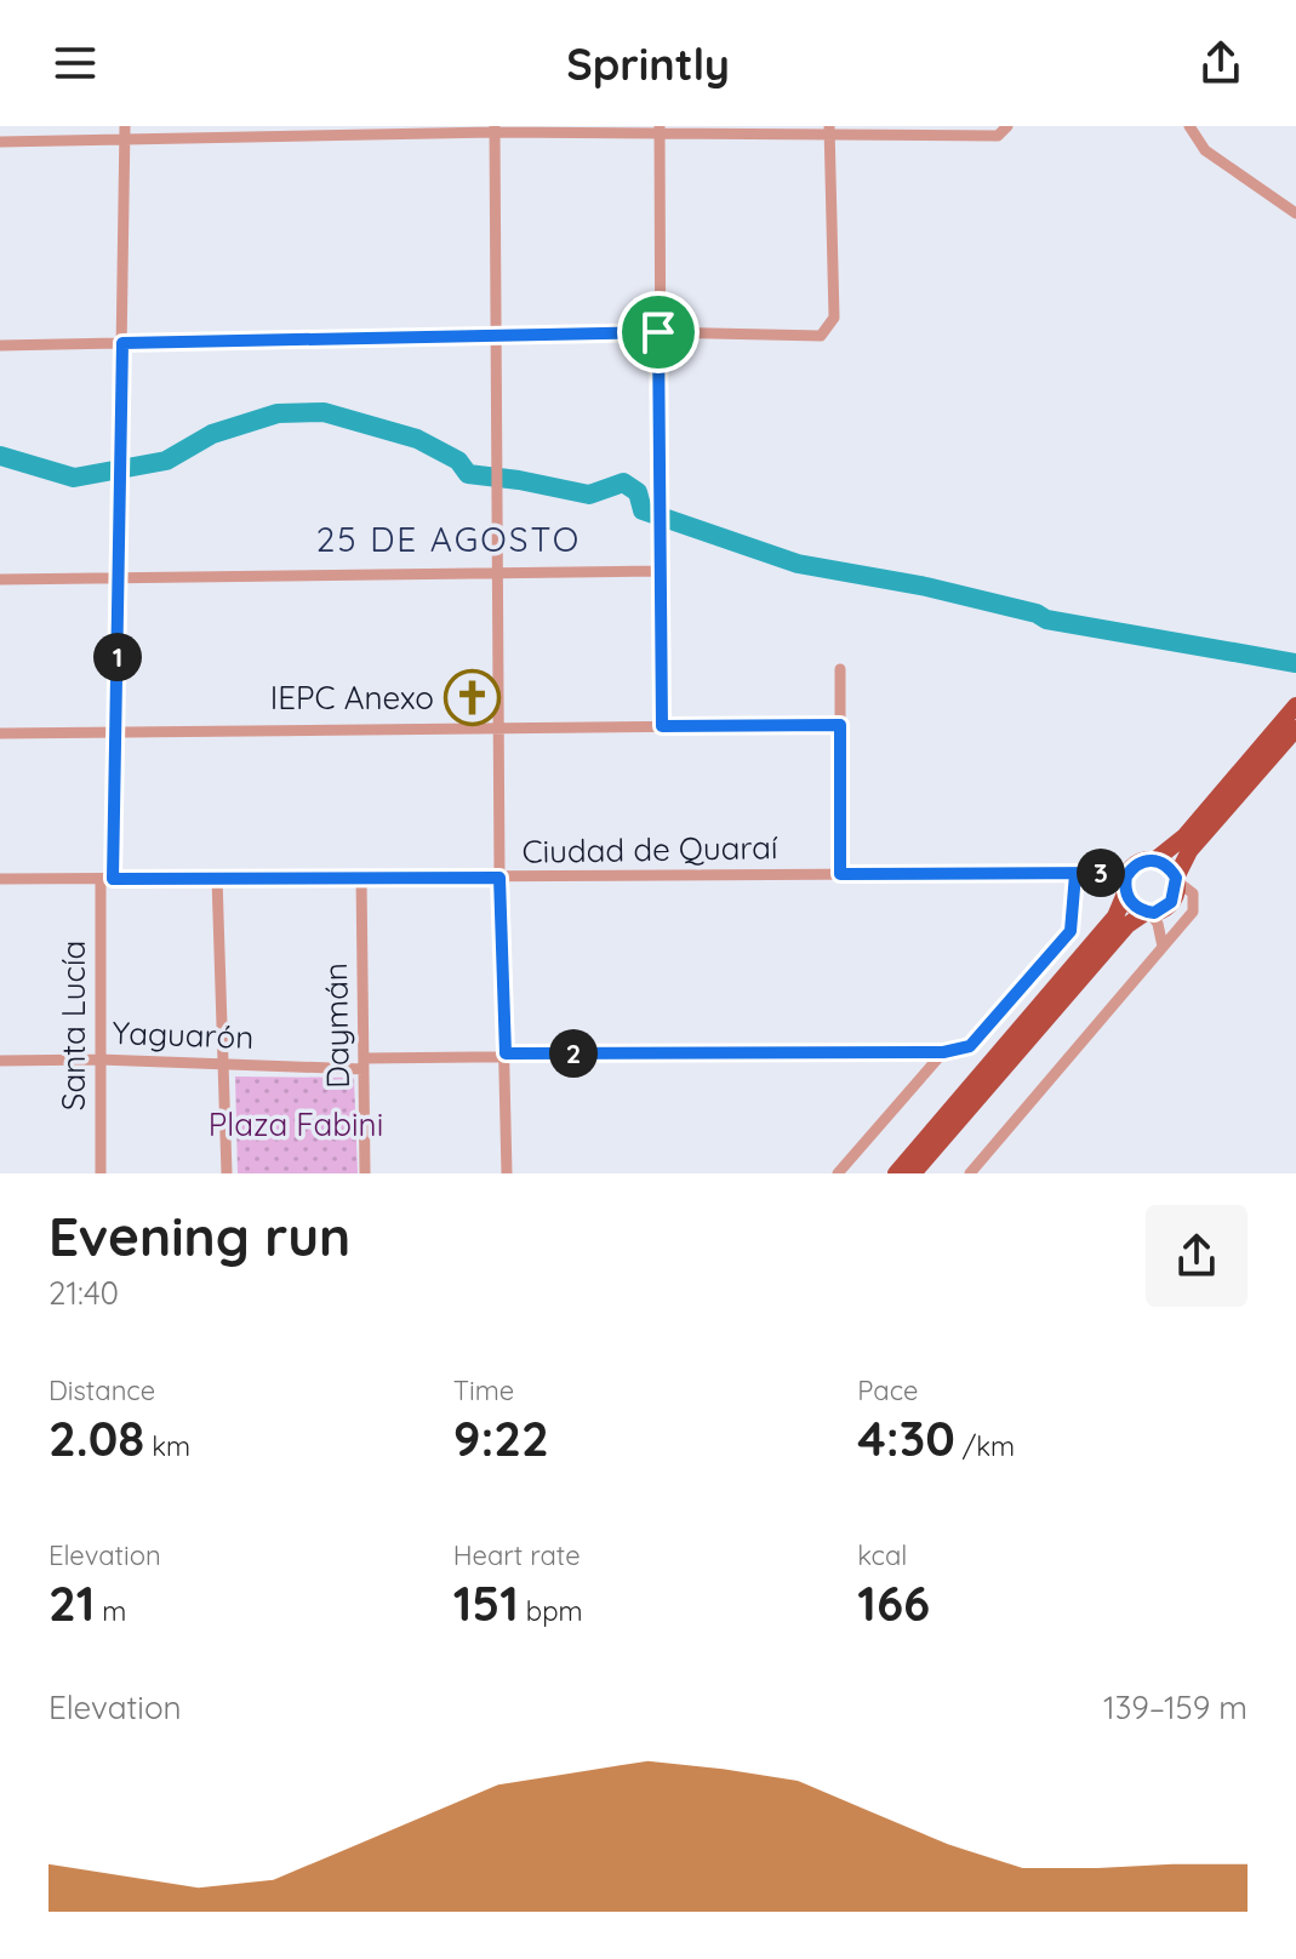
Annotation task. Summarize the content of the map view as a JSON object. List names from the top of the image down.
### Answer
{
  "streets": {
    "street": [
      "Ciudad de Quaraí",
      "Santa Lucía",
      "Daymán",
      "Yaguarón"
    ]
  },
  "crossings": [
    ["Ciudad de Quaraí", "Santa Lucía"],
    ["Ciudad de Quaraí", "Daymán"],
    ["Santa Lucía", "Yaguarón"],
    ["Daymán", "Yaguarón"]
  ],
  "districts": ["25 DE AGOSTO"],
  "parks": ["Plaza Fabini"],
  "places": {
    "church": ["IEPC Anexo"]
  },
  "page": {
    "header": "Sprintly",
    "pins": ["1", "3", "2"],
    "heading": ["Evening run", "21:40"],
    "stats": [
      ["Distance", "2.08 km"],
      ["Time", "9:22"],
      ["Pace", "4:30 /km"],
      ["Elevation", "21 m"],
      ["Heart rate", "151 bpm"],
      ["kcal", "166"]
    ],
    "chart": ["Elevation", "139–159 m"]
  }
}
